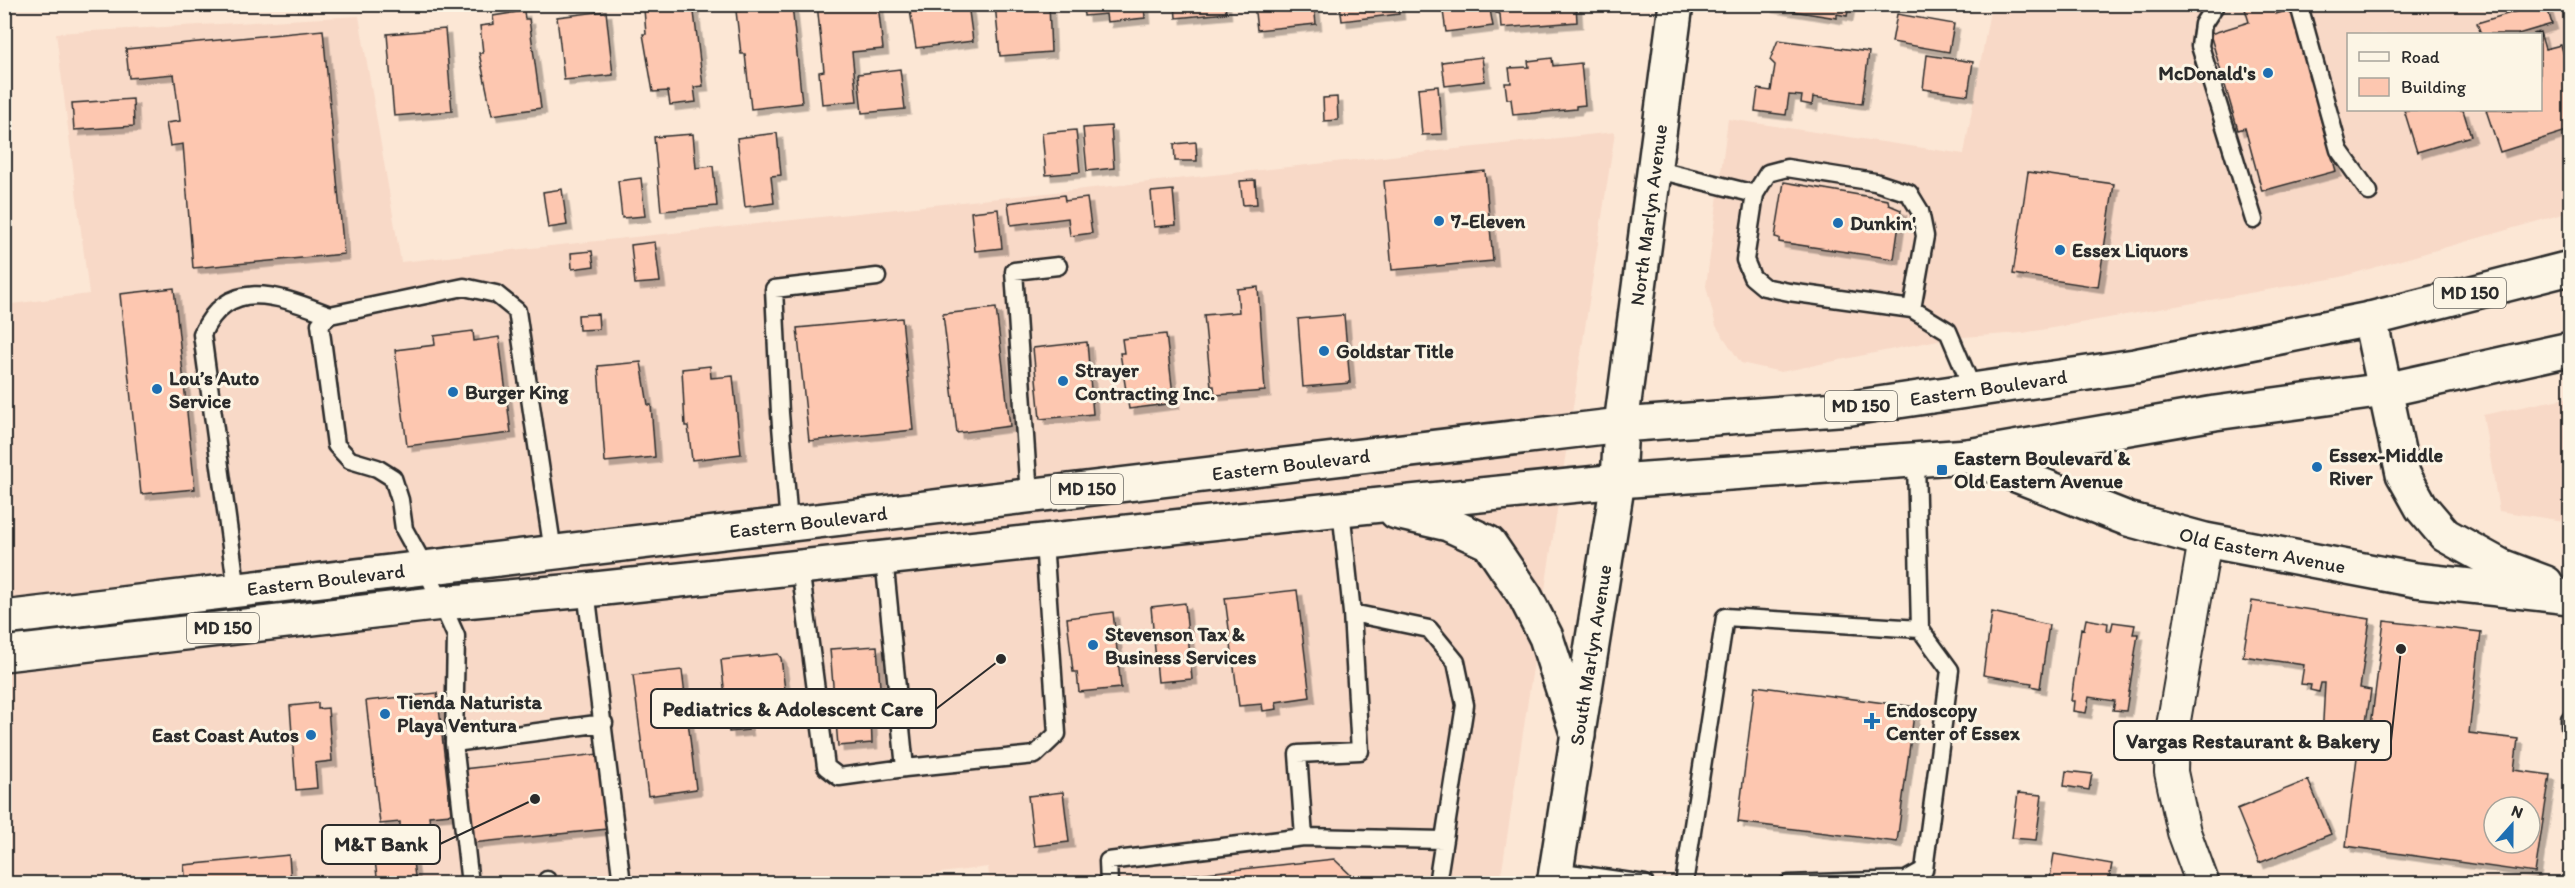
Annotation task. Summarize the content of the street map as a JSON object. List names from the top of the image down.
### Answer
{
  "streets": {
    "main road": [
      "North Marlyn Avenue",
      "MD 150",
      "Eastern Boulevard",
      "Old Eastern Avenue",
      "South Marlyn Avenue"
    ]
  },
  "crossings": [
    ["North Marlyn Avenue", "Eastern Boulevard"],
    ["North Marlyn Avenue", "South Marlyn Avenue"],
    ["Eastern Boulevard", "Old Eastern Avenue"],
    ["Eastern Boulevard", "South Marlyn Avenue"]
  ],
  "places": {
    "other": [
      "McDonald's",
      "7-Eleven",
      "Dunkin'",
      "Essex Liquors",
      "Goldstar Title",
      "Strayer Contracting Inc.",
      "Lou’s Auto Service",
      "Burger King",
      "Essex-Middle River",
      "Stevenson Tax & Business Services",
      "Vargas Restaurant & Bakery",
      "Pediatrics & Adolescent Care",
      "Tienda Naturista Playa Ventura",
      "East Coast Autos",
      "M&T Bank"
    ],
    "transit": ["Eastern Boulevard & Old Eastern Avenue"],
    "health": ["Endoscopy Center of Essex"]
  },
  "legend": ["Road", "Building"],
  "north": "top"
}
